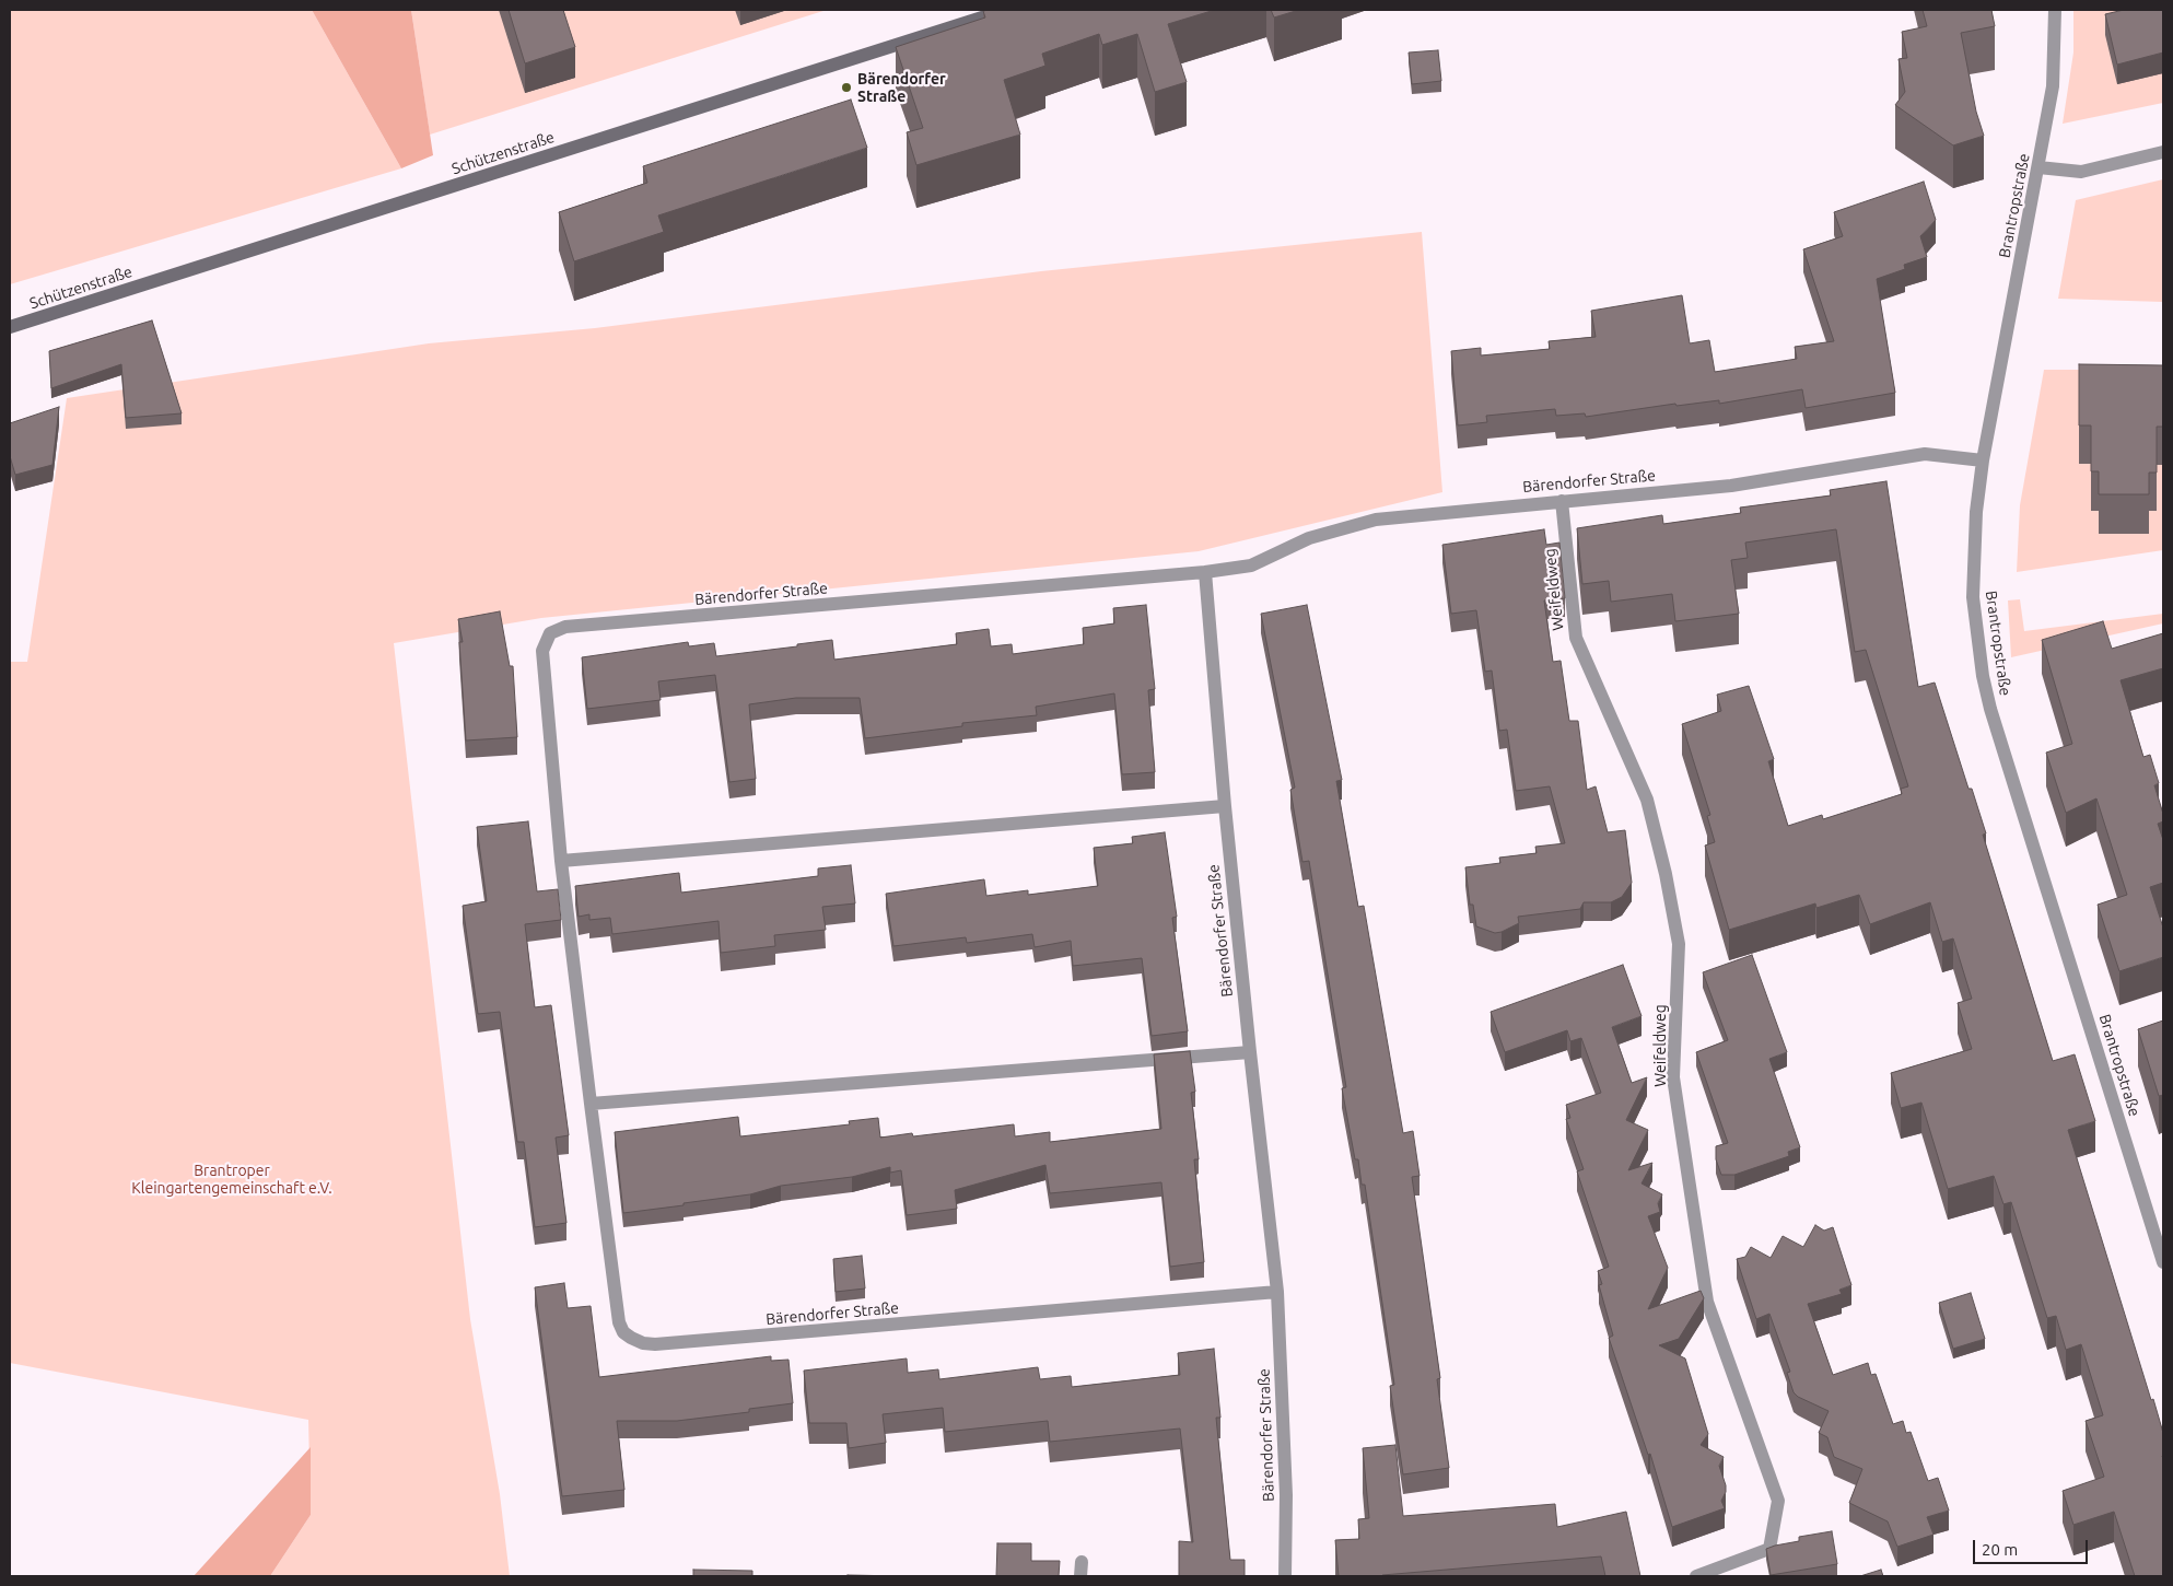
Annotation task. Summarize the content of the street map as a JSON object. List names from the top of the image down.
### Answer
{
  "streets": {
    "street": [
      "Schützenstraße",
      "Brantropstraße",
      "Bärendorfer Straße",
      "Weifeldweg"
    ]
  },
  "crossings": [
    ["Brantropstraße", "Bärendorfer Straße"],
    ["Bärendorfer Straße", "Weifeldweg"]
  ],
  "parks": ["Brantroper Kleingartengemeinschaft e.V."],
  "places": ["Bärendorfer Straße"],
  "scale_bar": "20 m"
}
